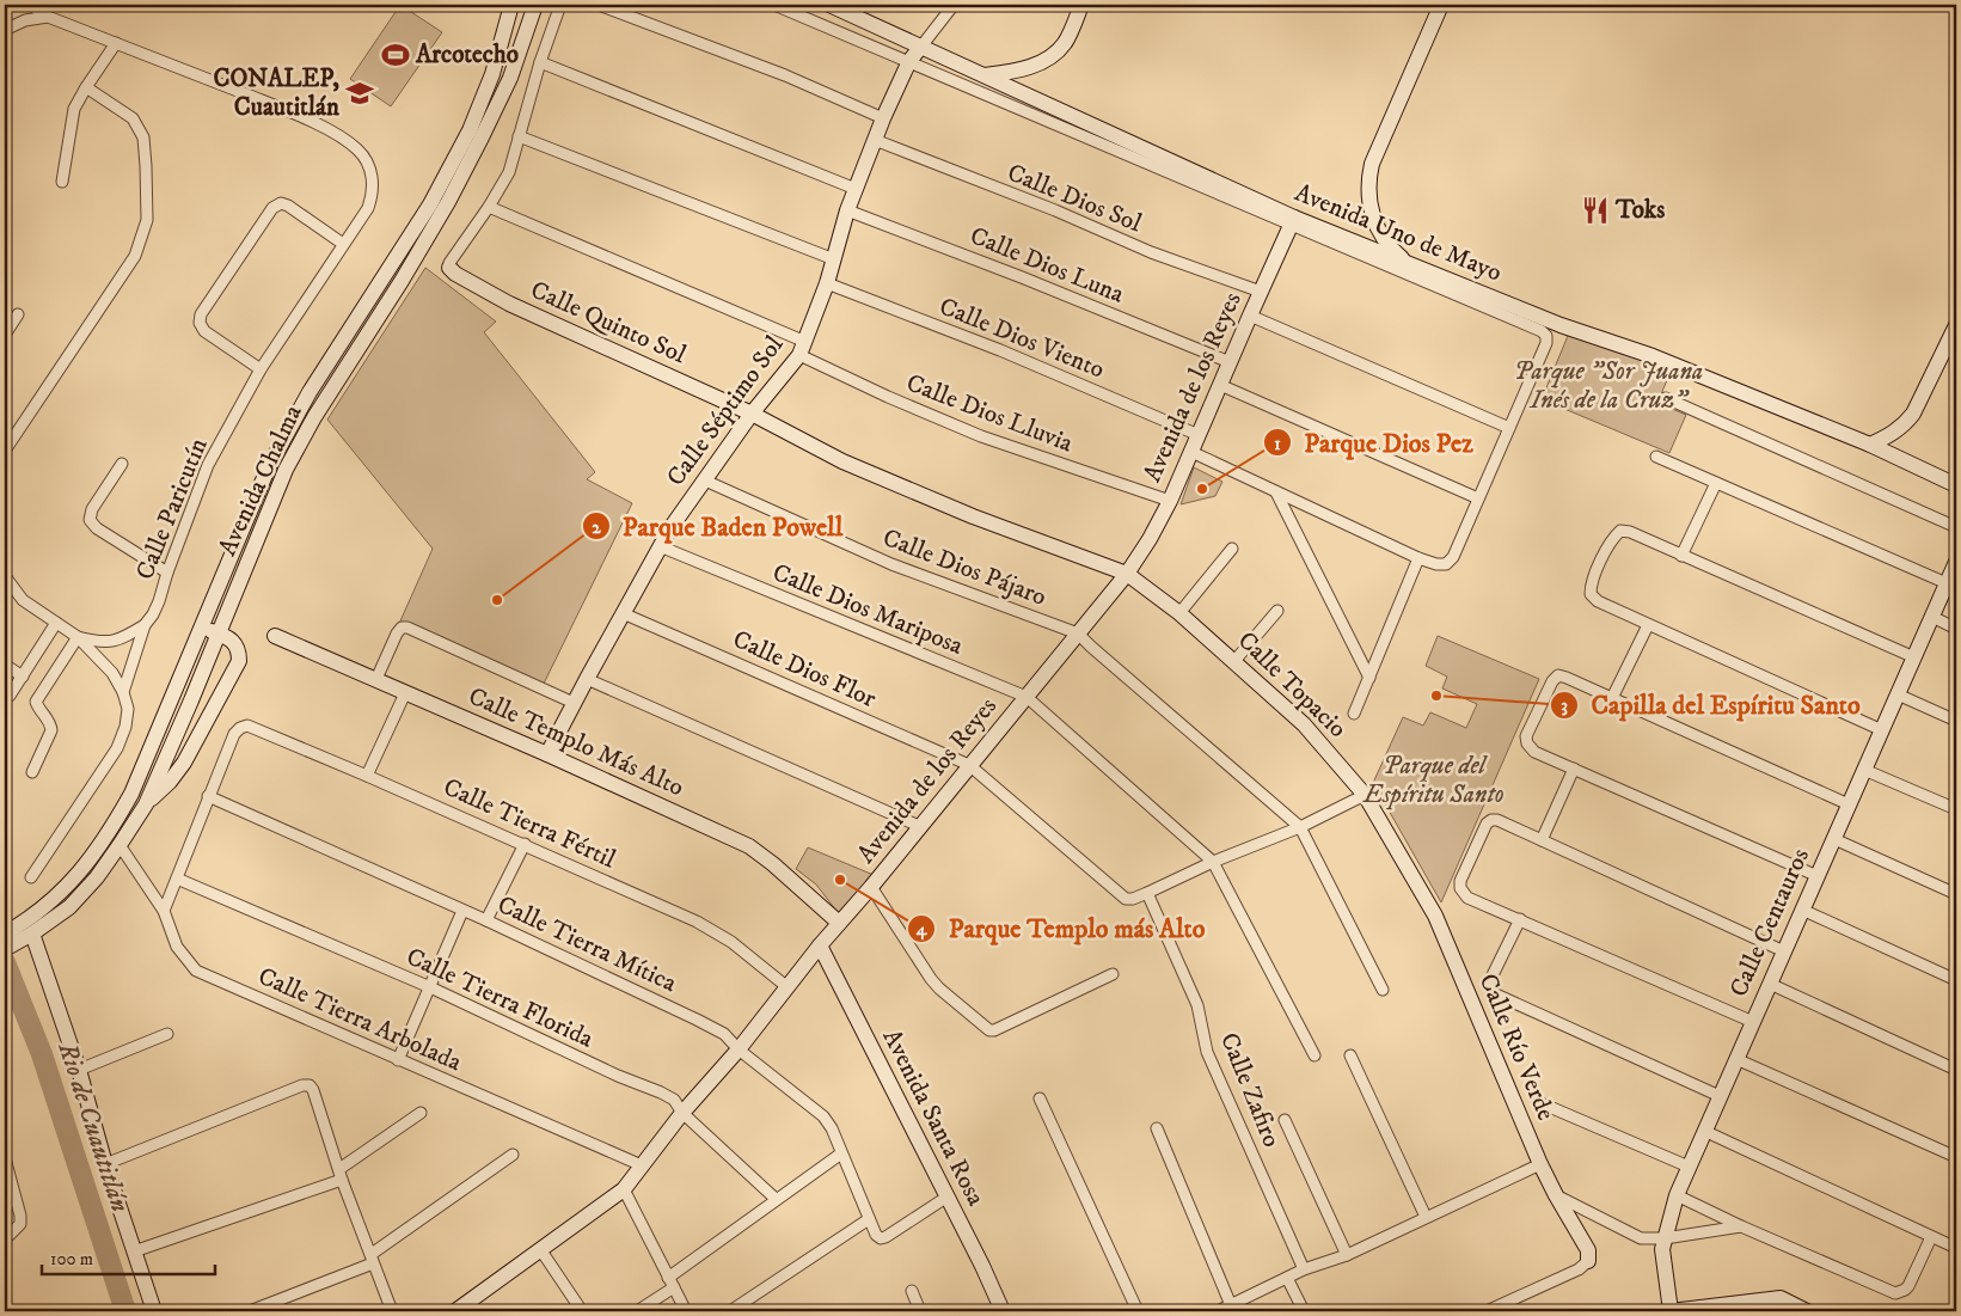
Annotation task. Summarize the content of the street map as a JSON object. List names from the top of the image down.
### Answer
{
  "streets": {
    "street": [
      "Calle Dios Sol",
      "Avenida Uno de Mayo",
      "Calle Dios Luna",
      "Calle Quinto Sol",
      "Calle Dios Viento",
      "Avenida de los Reyes",
      "Calle Séptimo Sol",
      "Calle Dios Lluvia",
      "Avenida Chalma",
      "Calle Paricutín",
      "Calle Dios Pájaro",
      "Calle Dios Mariposa",
      "Calle Dios Flor",
      "Calle Topacio",
      "Calle Templo Más Alto",
      "Calle Tierra Fértil",
      "Calle Centauros",
      "Calle Tierra Mítica",
      "Calle Tierra Florida",
      "Calle Tierra Arbolada",
      "Calle Río Verde",
      "Calle Zafiro",
      "Avenida Santa Rosa"
    ]
  },
  "crossings": [
    ["Calle Dios Sol", "Avenida de los Reyes"],
    ["Calle Dios Sol", "Calle Séptimo Sol"],
    ["Avenida Uno de Mayo", "Avenida de los Reyes"],
    ["Avenida Uno de Mayo", "Calle Séptimo Sol"],
    ["Calle Dios Luna", "Avenida de los Reyes"],
    ["Calle Dios Luna", "Calle Séptimo Sol"],
    ["Calle Quinto Sol", "Avenida de los Reyes"],
    ["Calle Quinto Sol", "Calle Séptimo Sol"],
    ["Calle Quinto Sol", "Calle Topacio"],
    ["Calle Dios Viento", "Avenida de los Reyes"],
    ["Calle Dios Viento", "Calle Séptimo Sol"],
    ["Avenida de los Reyes", "Calle Dios Lluvia"],
    ["Avenida de los Reyes", "Calle Dios Pájaro"],
    ["Avenida de los Reyes", "Calle Dios Mariposa"],
    ["Avenida de los Reyes", "Calle Dios Flor"],
    ["Avenida de los Reyes", "Calle Topacio"],
    ["Avenida de los Reyes", "Calle Templo Más Alto"],
    ["Avenida de los Reyes", "Calle Tierra Fértil"],
    ["Avenida de los Reyes", "Calle Tierra Mítica"],
    ["Avenida de los Reyes", "Calle Tierra Florida"],
    ["Avenida de los Reyes", "Calle Tierra Arbolada"],
    ["Avenida de los Reyes", "Avenida Santa Rosa"],
    ["Calle Séptimo Sol", "Calle Dios Lluvia"],
    ["Calle Séptimo Sol", "Calle Dios Pájaro"],
    ["Calle Séptimo Sol", "Calle Dios Mariposa"],
    ["Calle Séptimo Sol", "Calle Dios Flor"],
    ["Calle Séptimo Sol", "Calle Templo Más Alto"],
    ["Avenida Chalma", "Calle Tierra Arbolada"],
    ["Calle Topacio", "Calle Río Verde"],
    ["Calle Tierra Fértil", "Calle Tierra Mítica"]
  ],
  "water": ["Rio de Cuautitlán"],
  "parks": ["Parque \"Sor Juana Inés de la Cruz\"", "Parque del Espíritu Santo"],
  "places": {
    "sports": ["Arcotecho"],
    "school or university": ["CONALEP, Cuautitlán"],
    "restaurant": ["Toks"],
    "other": [
      "Parque Dios Pez",
      "Parque Baden Powell",
      "Capilla del Espíritu Santo",
      "Parque Templo más Alto"
    ]
  },
  "scale_bar": "100 m"
}
